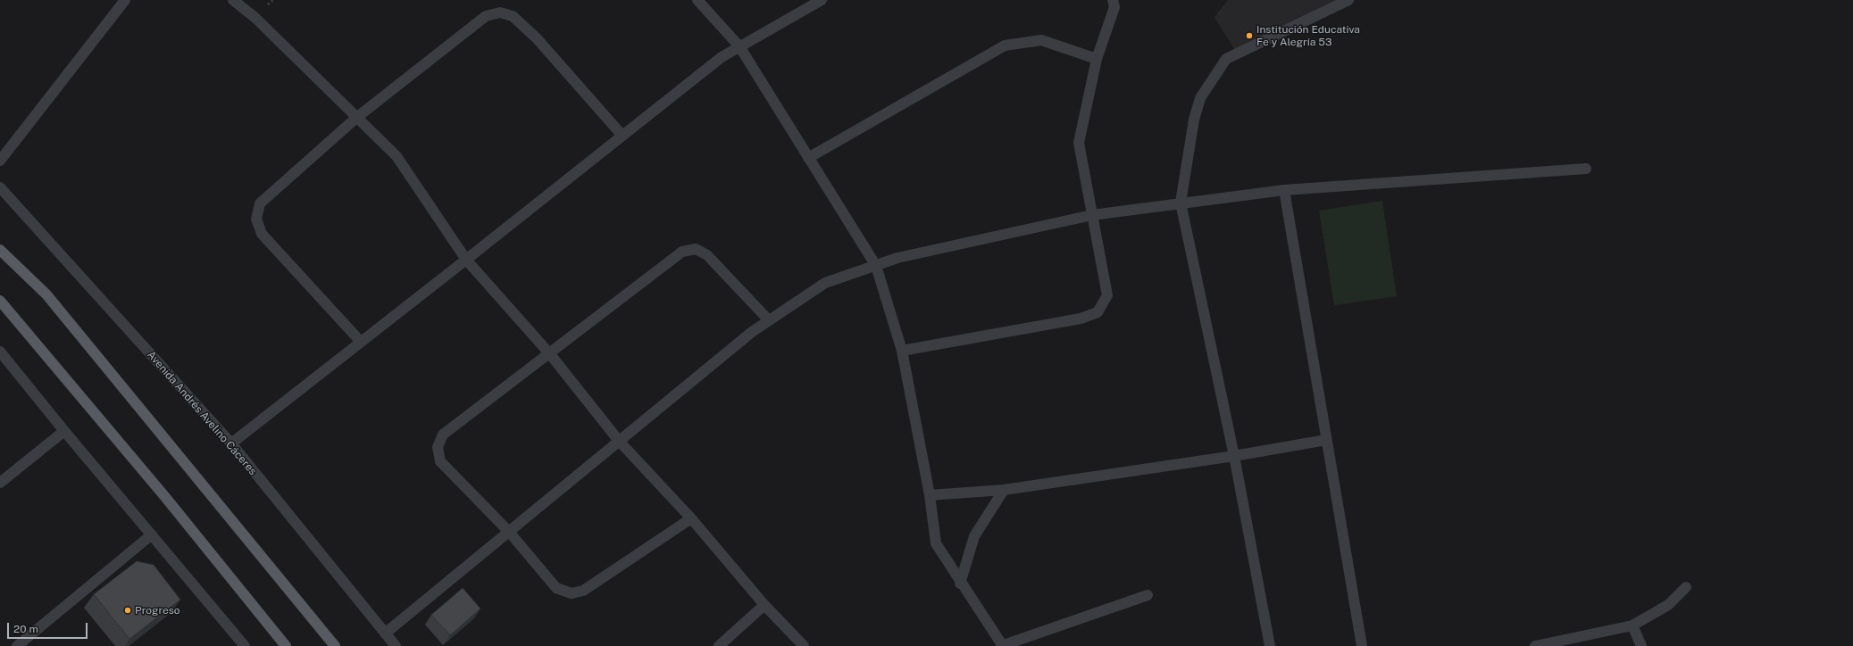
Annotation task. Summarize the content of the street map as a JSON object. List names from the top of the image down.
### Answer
{
  "streets": {
    "street": ["Avenida Andrés Avelino Cáceres"]
  },
  "places": ["Institución Educativa Fe y Alegría 53", "Progreso"],
  "scale_bar": "20 m"
}
